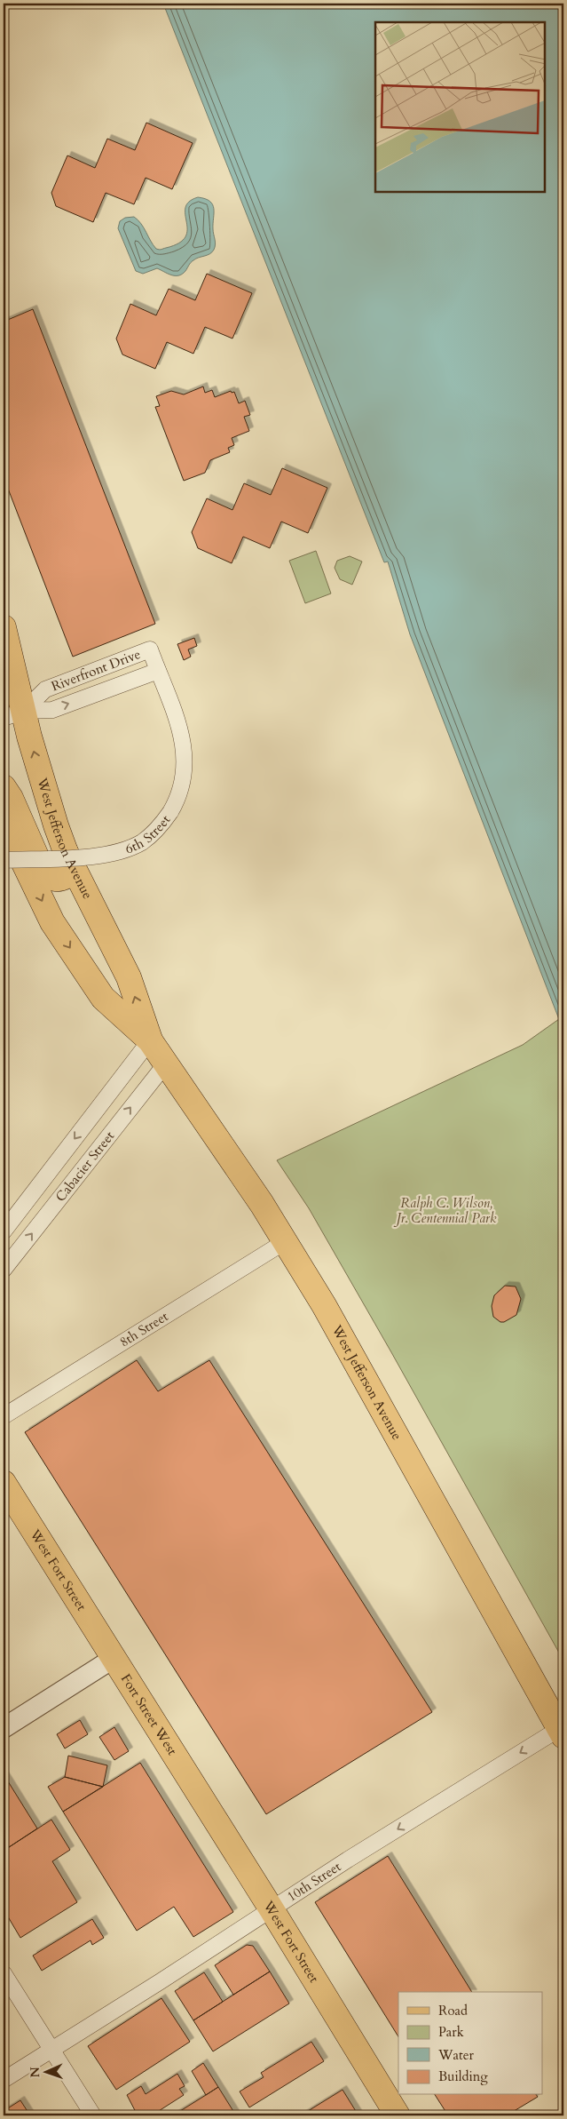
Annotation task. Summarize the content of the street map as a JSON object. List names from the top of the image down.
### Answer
{
  "streets": {
    "main road": ["West Jefferson Avenue", "West Fort Street", "Fort Street West"],
    "street": [
      "Riverfront Drive",
      "6th Street",
      "Cabacier Street",
      "8th Street",
      "10th Street"
    ]
  },
  "crossings": [
    ["Riverfront Drive", "6th Street"],
    ["Riverfront Drive", "West Jefferson Avenue"],
    ["West Jefferson Avenue", "Cabacier Street"],
    ["West Jefferson Avenue", "8th Street"],
    ["West Jefferson Avenue", "10th Street"],
    ["West Fort Street", "Fort Street West"],
    ["West Fort Street", "10th Street"]
  ],
  "one_way": ["10th Street"],
  "parks": ["Ralph C. Wilson, Jr. Centennial Park"],
  "legend": [
    "Road",
    "Park",
    "Water",
    "Building"
  ],
  "north": "left"
}
